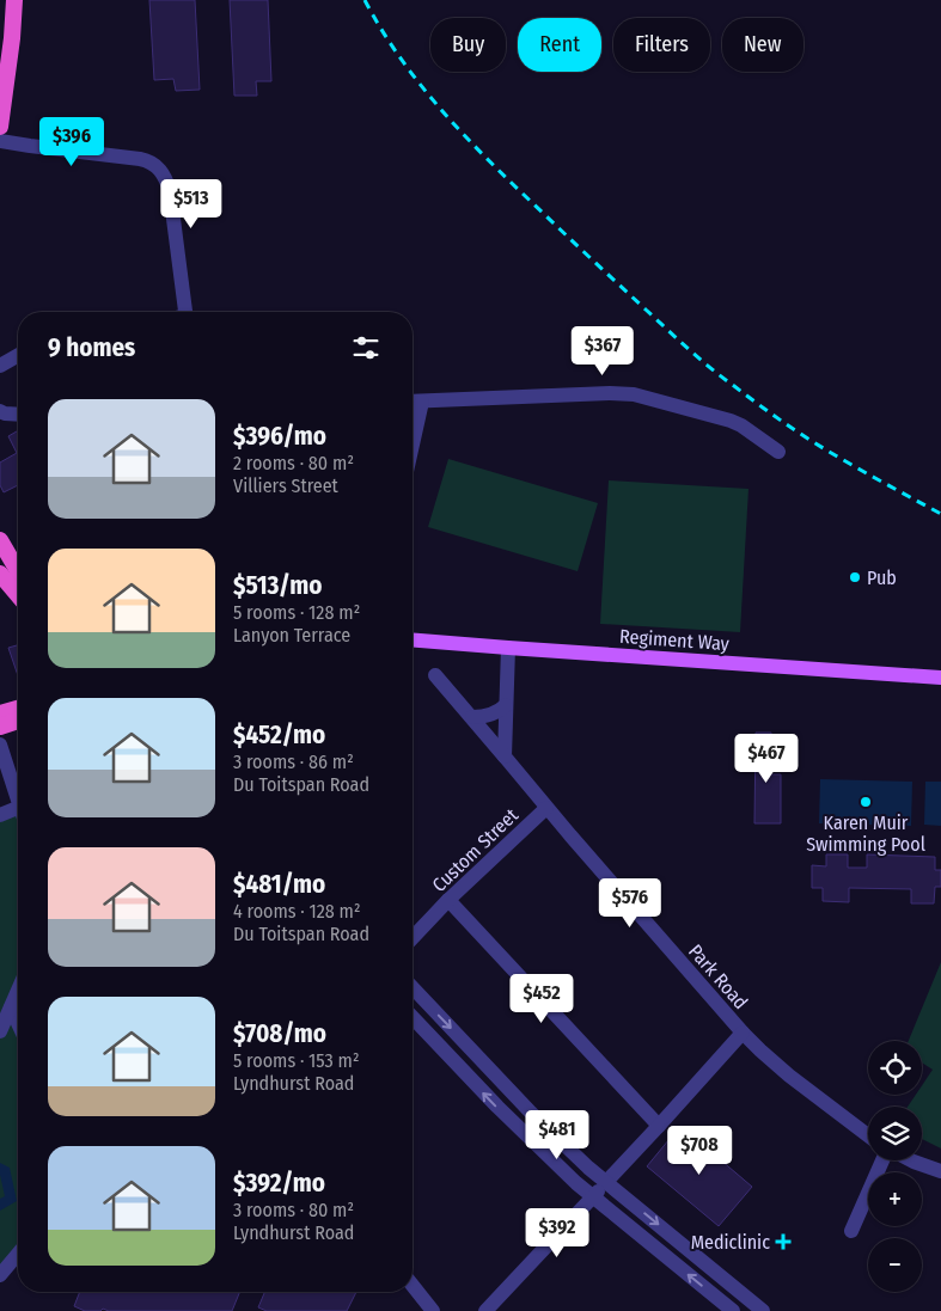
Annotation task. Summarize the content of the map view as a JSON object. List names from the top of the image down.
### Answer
{
  "streets": {
    "main road": ["Regiment Way"],
    "street": ["Custom Street", "Park Road"]
  },
  "crossings": [
    ["Custom Street", "Park Road"]
  ],
  "places": {
    "other": ["Pub", "Karen Muir Swimming Pool"],
    "health": ["Mediclinic"]
  },
  "page": {
    "chip": [
      "Buy",
      "Rent",
      "Filters",
      "New"
    ],
    "price": [
      "$396",
      "$513",
      "$367",
      "$467",
      "$576",
      "$452",
      "$481",
      "$708",
      "$392"
    ],
    "heading": "9 homes",
    "list": [
      {
        "name": "$396/mo",
        "note": "2 rooms · 80 m² · Villiers Street"
      },
      {
        "name": "$513/mo",
        "note": "5 rooms · 128 m² · Lanyon Terrace"
      },
      {
        "name": "$452/mo",
        "note": "3 rooms · 86 m² · Du Toitspan Road"
      },
      {
        "name": "$481/mo",
        "note": "4 rooms · 128 m² · Du Toitspan Road"
      },
      {
        "name": "$708/mo",
        "note": "5 rooms · 153 m² · Lyndhurst Road"
      },
      {
        "name": "$392/mo",
        "note": "3 rooms · 80 m² · Lyndhurst Road"
      }
    ],
    "map_buttons": ["+", "−"]
  }
}
